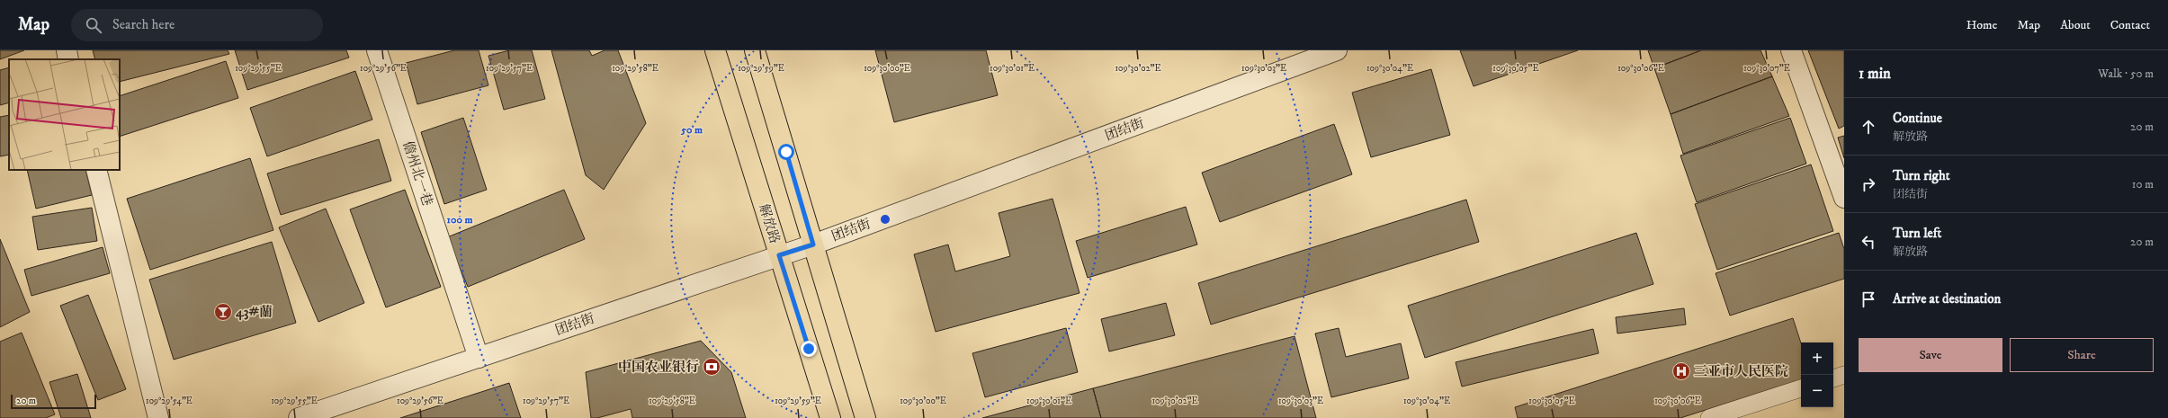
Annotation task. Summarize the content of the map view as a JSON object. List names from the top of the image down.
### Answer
{
  "streets": {
    "main road": ["解放路"],
    "street": ["团结街", "儋州北一巷"]
  },
  "crossings": [
    ["团结街", "儋州北一巷"],
    ["团结街", "解放路"]
  ],
  "places": {
    "bar": ["43#蘭"],
    "bank": ["中国农业银行"],
    "hospital": ["三亚市人民医院"]
  },
  "scale_bar": "20 m",
  "page": {
    "header": "Map",
    "search": "Search here",
    "nav": [
      "Home",
      "Map",
      "About",
      "Contact"
    ],
    "heading": ["1 min", "Walk · 50 m"],
    "list": [
      ["Continue", "解放路", "20 m"],
      ["Turn right", "团结街", "10 m"],
      ["Turn left", "解放路", "20 m"],
      "Arrive at destination"
    ],
    "buttons": ["Save", "Share"],
    "map_buttons": ["+", "−"],
    "scale": "20 m"
  },
  "coordinates": [
    "109°29'55\"E",
    "109°29'56\"E",
    "109°29'57\"E",
    "109°29'58\"E",
    "109°29'59\"E",
    "109°30'00\"E",
    "109°30'01\"E",
    "109°30'02\"E",
    "109°30'03\"E",
    "109°30'04\"E",
    "109°30'05\"E",
    "109°30'06\"E",
    "109°30'07\"E",
    "109°29'54\"E"
  ],
  "rings": ["50 m", "100 m"]
}
